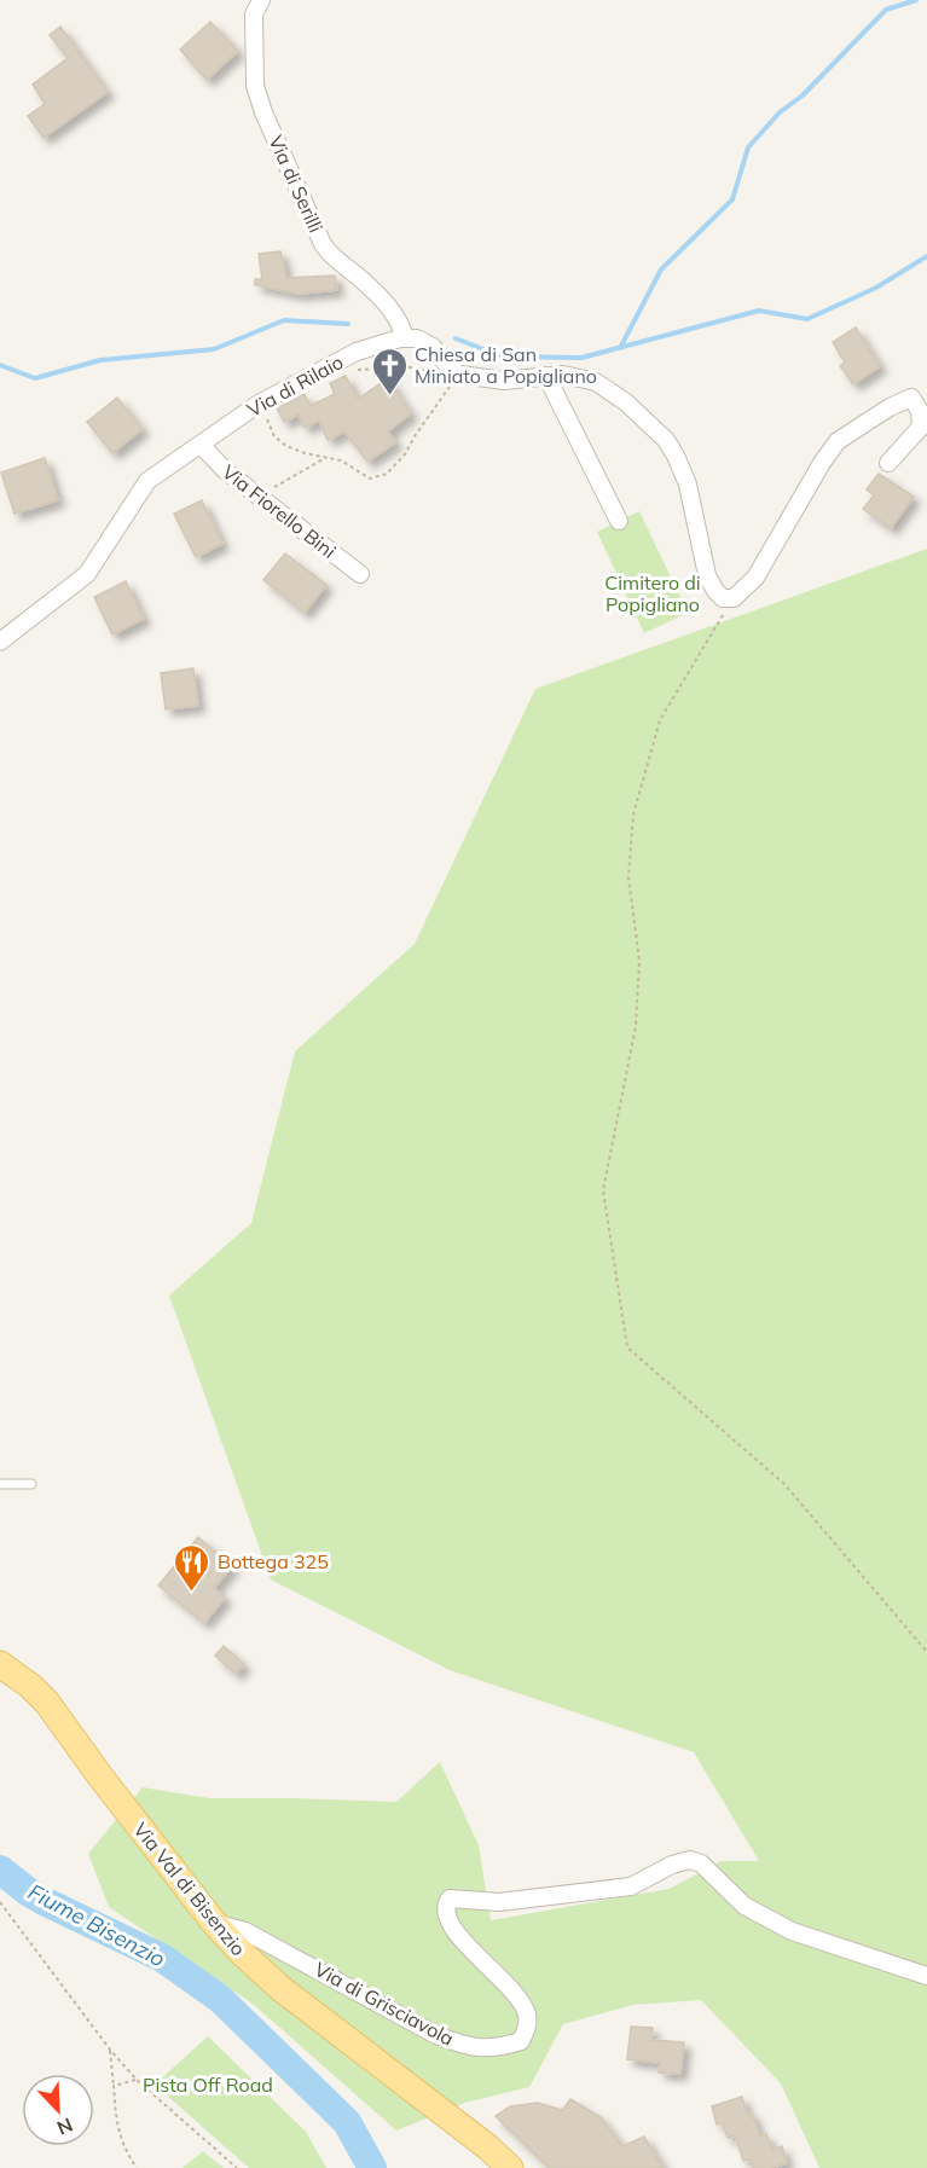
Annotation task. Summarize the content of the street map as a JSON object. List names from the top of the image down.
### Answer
{
  "streets": {
    "main road": ["Via Val di Bisenzio"],
    "street": [
      "Via di Serilli",
      "Via di Rilaio",
      "Via Fiorello Bini",
      "Via di Grisciavola"
    ]
  },
  "crossings": [
    ["Via di Serilli", "Via di Rilaio"],
    ["Via di Rilaio", "Via Fiorello Bini"],
    ["Via Val di Bisenzio", "Via di Grisciavola"]
  ],
  "water": ["Fiume Bisenzio"],
  "parks": ["Cimitero di Popigliano", "Pista Off Road"],
  "places": {
    "church": ["Chiesa di San Miniato a Popigliano"],
    "restaurant": ["Bottega 325"]
  },
  "north": "bottom right"
}
